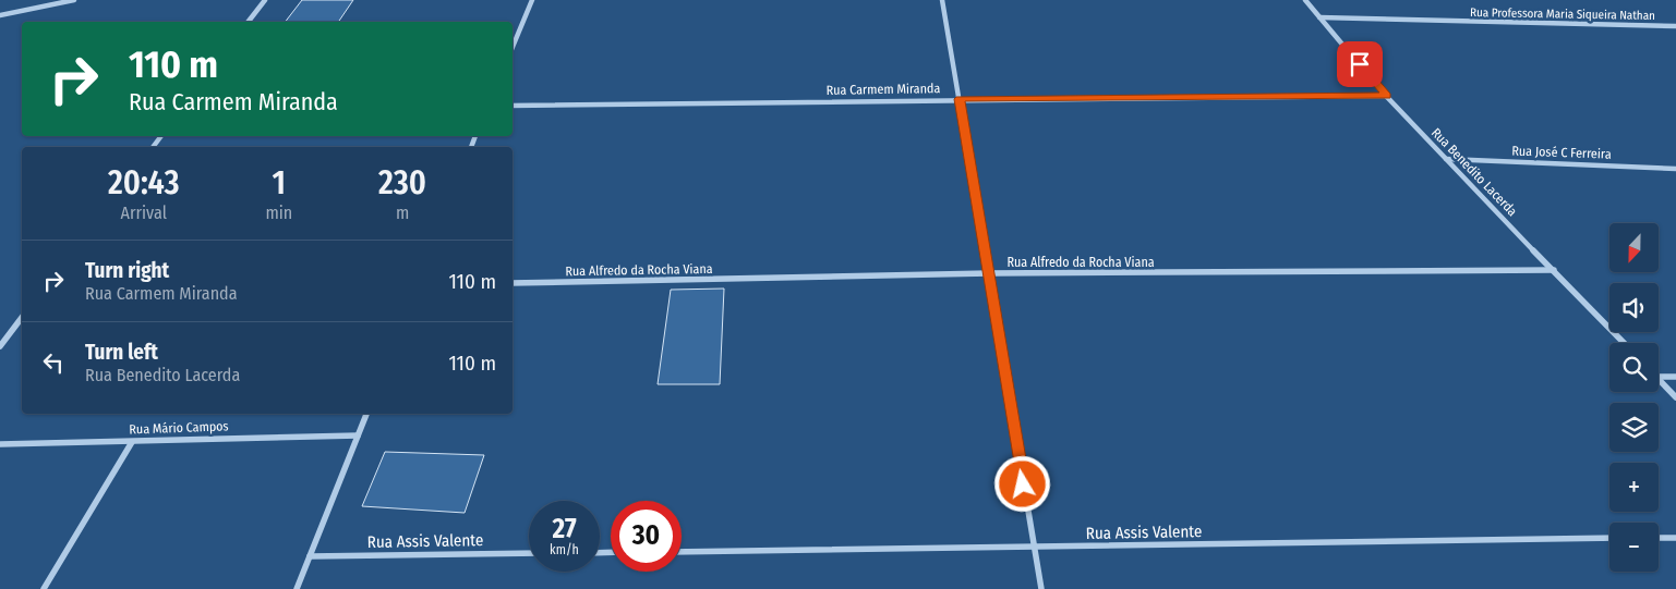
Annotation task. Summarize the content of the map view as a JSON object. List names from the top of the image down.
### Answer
{
  "streets": {
    "street": [
      "Rua Professora Maria Siqueira Nathan",
      "Rua Carmem Miranda",
      "Rua José C Ferreira",
      "Rua Benedito Lacerda",
      "Rua Alfredo da Rocha Viana",
      "Rua Mário Campos",
      "Rua Assis Valente"
    ]
  },
  "crossings": [
    ["Rua Professora Maria Siqueira Nathan", "Rua Benedito Lacerda"],
    ["Rua Carmem Miranda", "Rua Benedito Lacerda"],
    ["Rua José C Ferreira", "Rua Benedito Lacerda"],
    ["Rua Benedito Lacerda", "Rua Alfredo da Rocha Viana"]
  ],
  "north": "bottom",
  "page": {
    "turn": ["110 m", "Rua Carmem Miranda"],
    "eta": [
      "20:43",
      "Arrival",
      "1",
      "min",
      "230",
      "m"
    ],
    "map_buttons": ["+", "−"],
    "list": [
      {
        "name": "Turn right",
        "note": "Rua Carmem Miranda",
        "value": "110 m"
      },
      {
        "name": "Turn left",
        "note": "Rua Benedito Lacerda",
        "value": "110 m"
      }
    ],
    "speed": "27 km/h",
    "limit": "30"
  }
}
